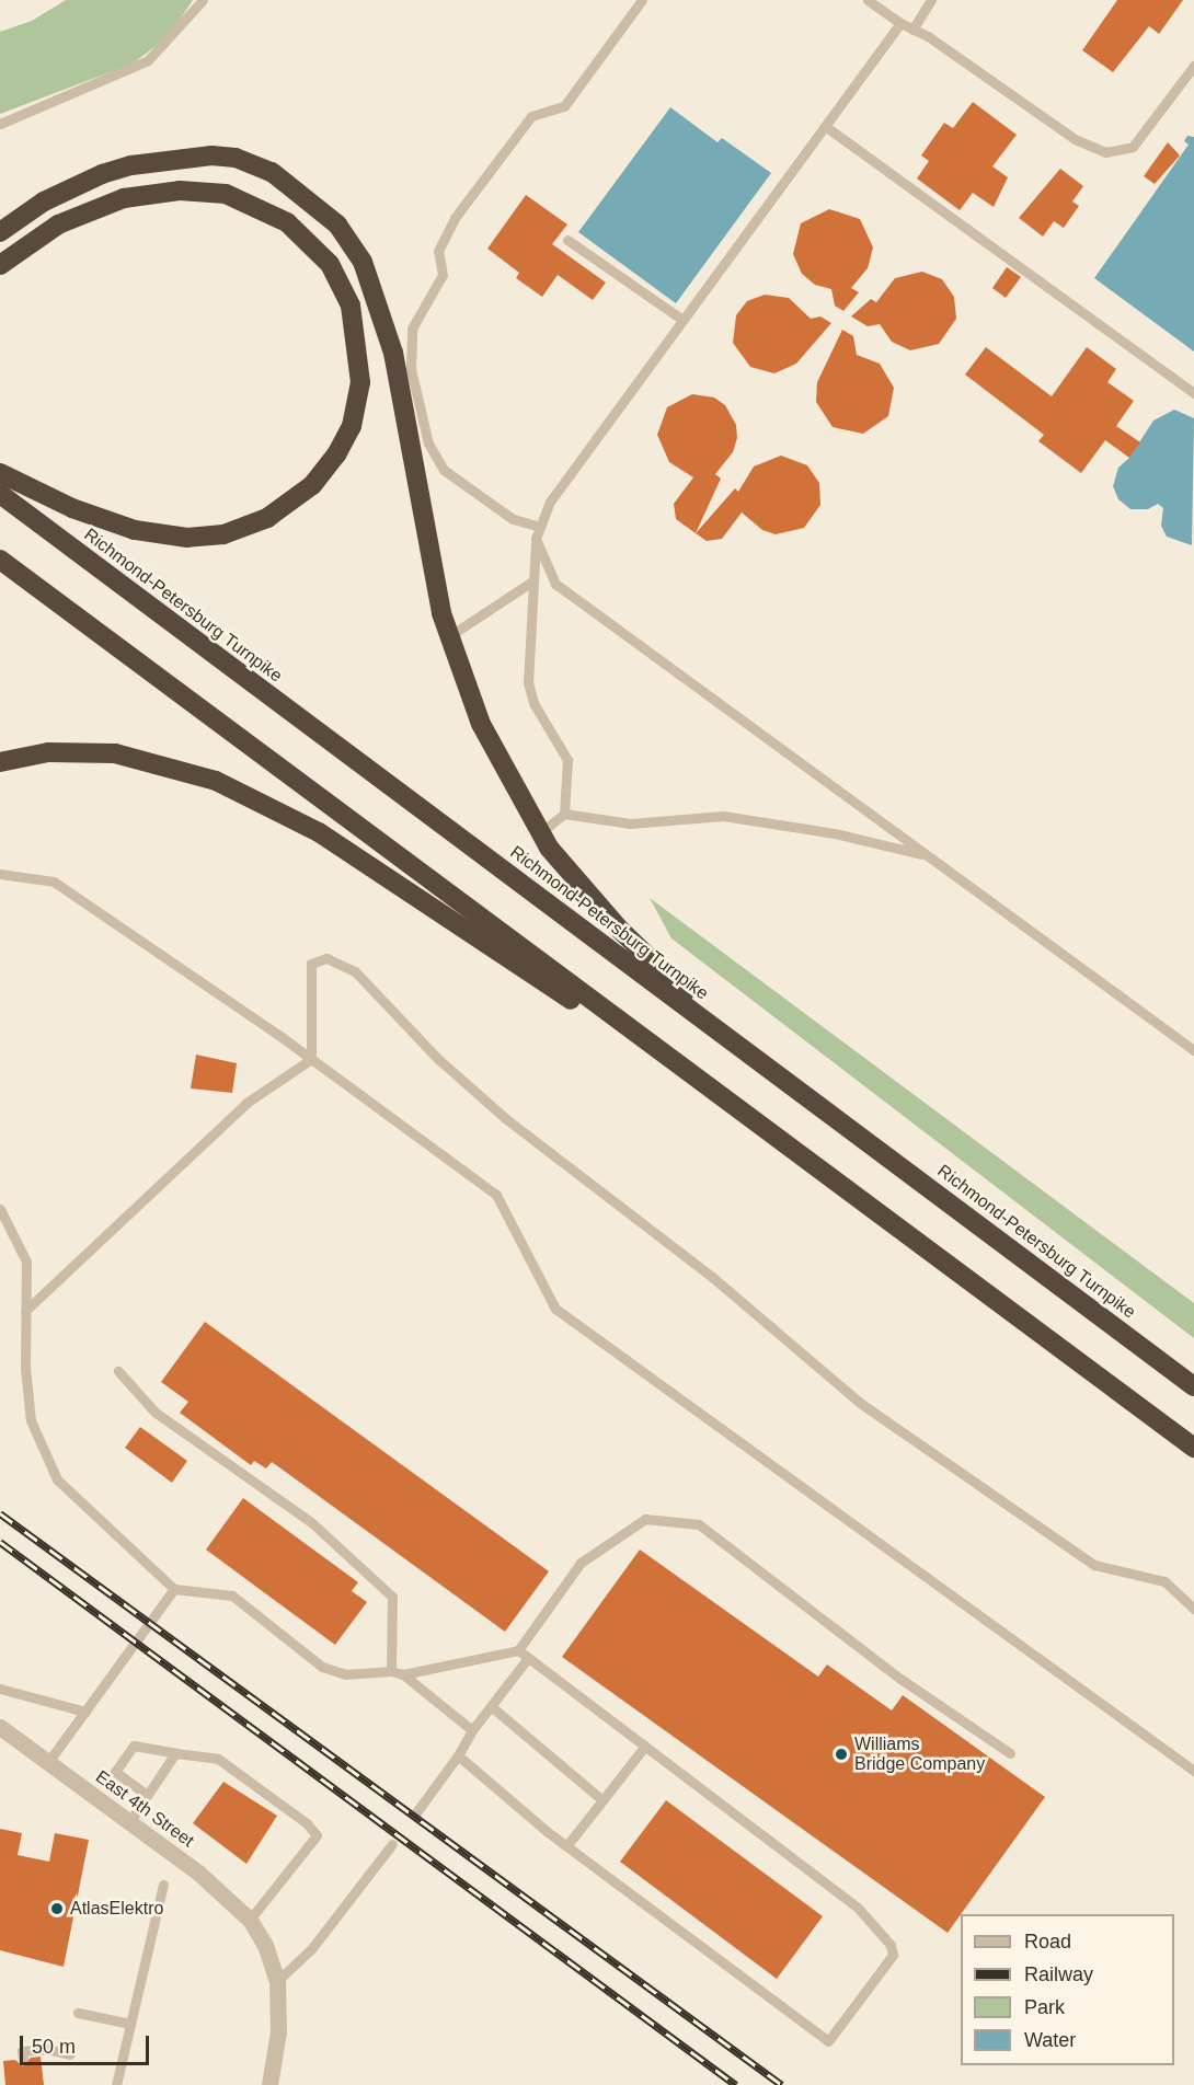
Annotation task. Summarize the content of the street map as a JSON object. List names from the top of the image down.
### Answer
{
  "streets": {
    "highway": ["Richmond-Petersburg Turnpike"],
    "street": ["East 4th Street"]
  },
  "places": ["Williams Bridge Company", "AtlasElektro"],
  "legend": [
    "Road",
    "Railway",
    "Park",
    "Water"
  ],
  "scale_bar": "50 m"
}
